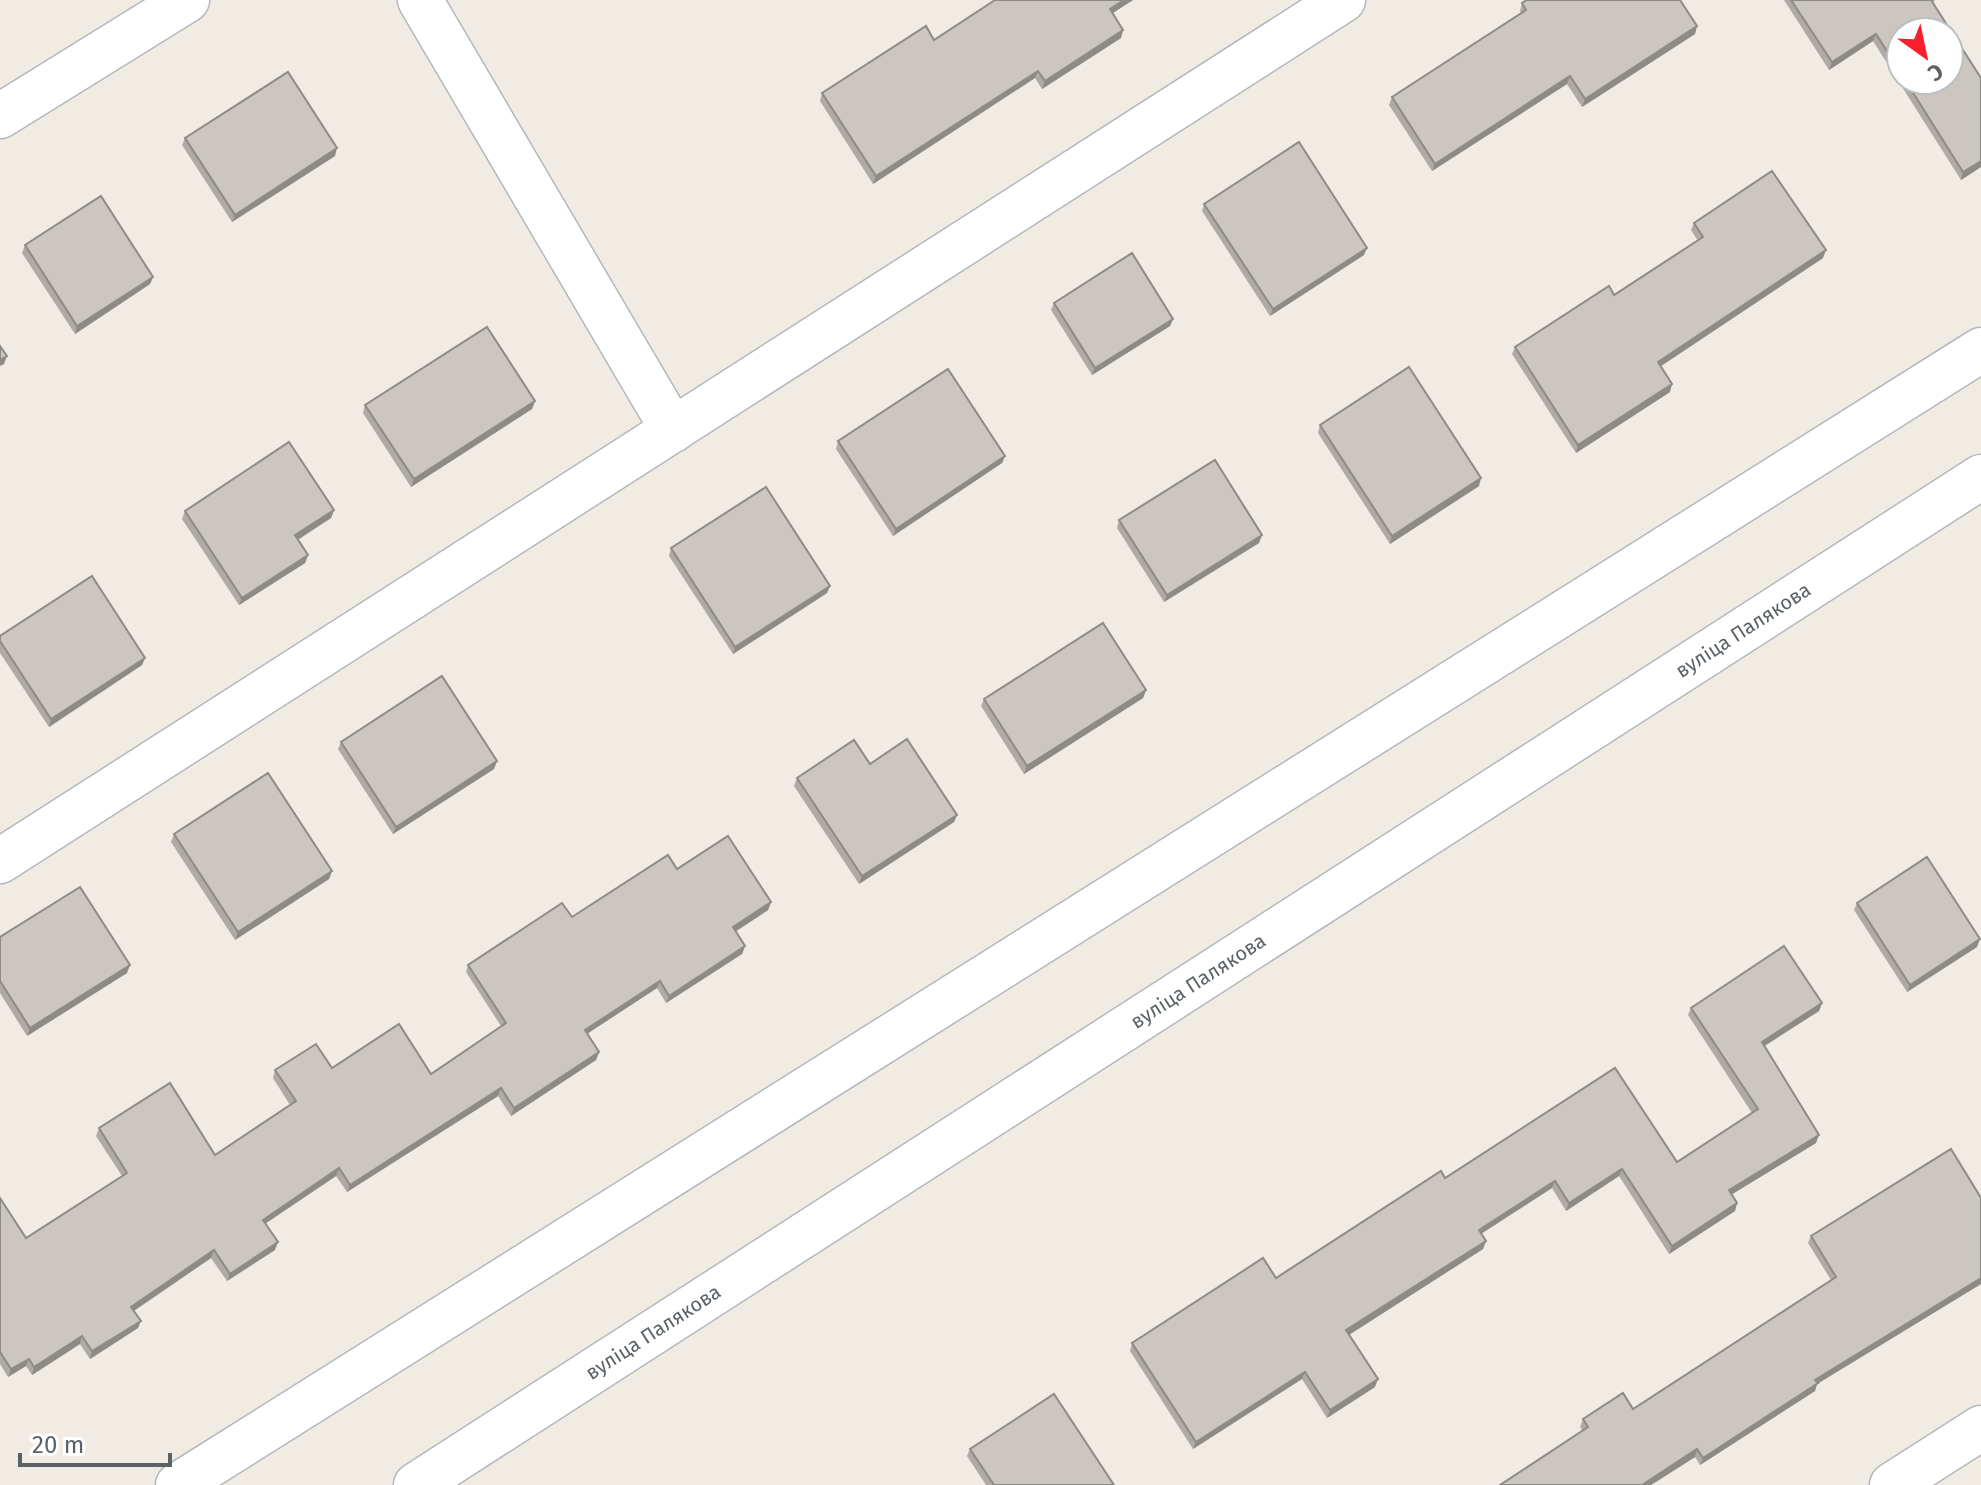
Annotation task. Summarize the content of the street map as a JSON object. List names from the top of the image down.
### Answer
{
  "streets": {
    "street": ["вуліца Палякова"]
  },
  "scale_bar": "20 m",
  "north": "bottom right"
}
